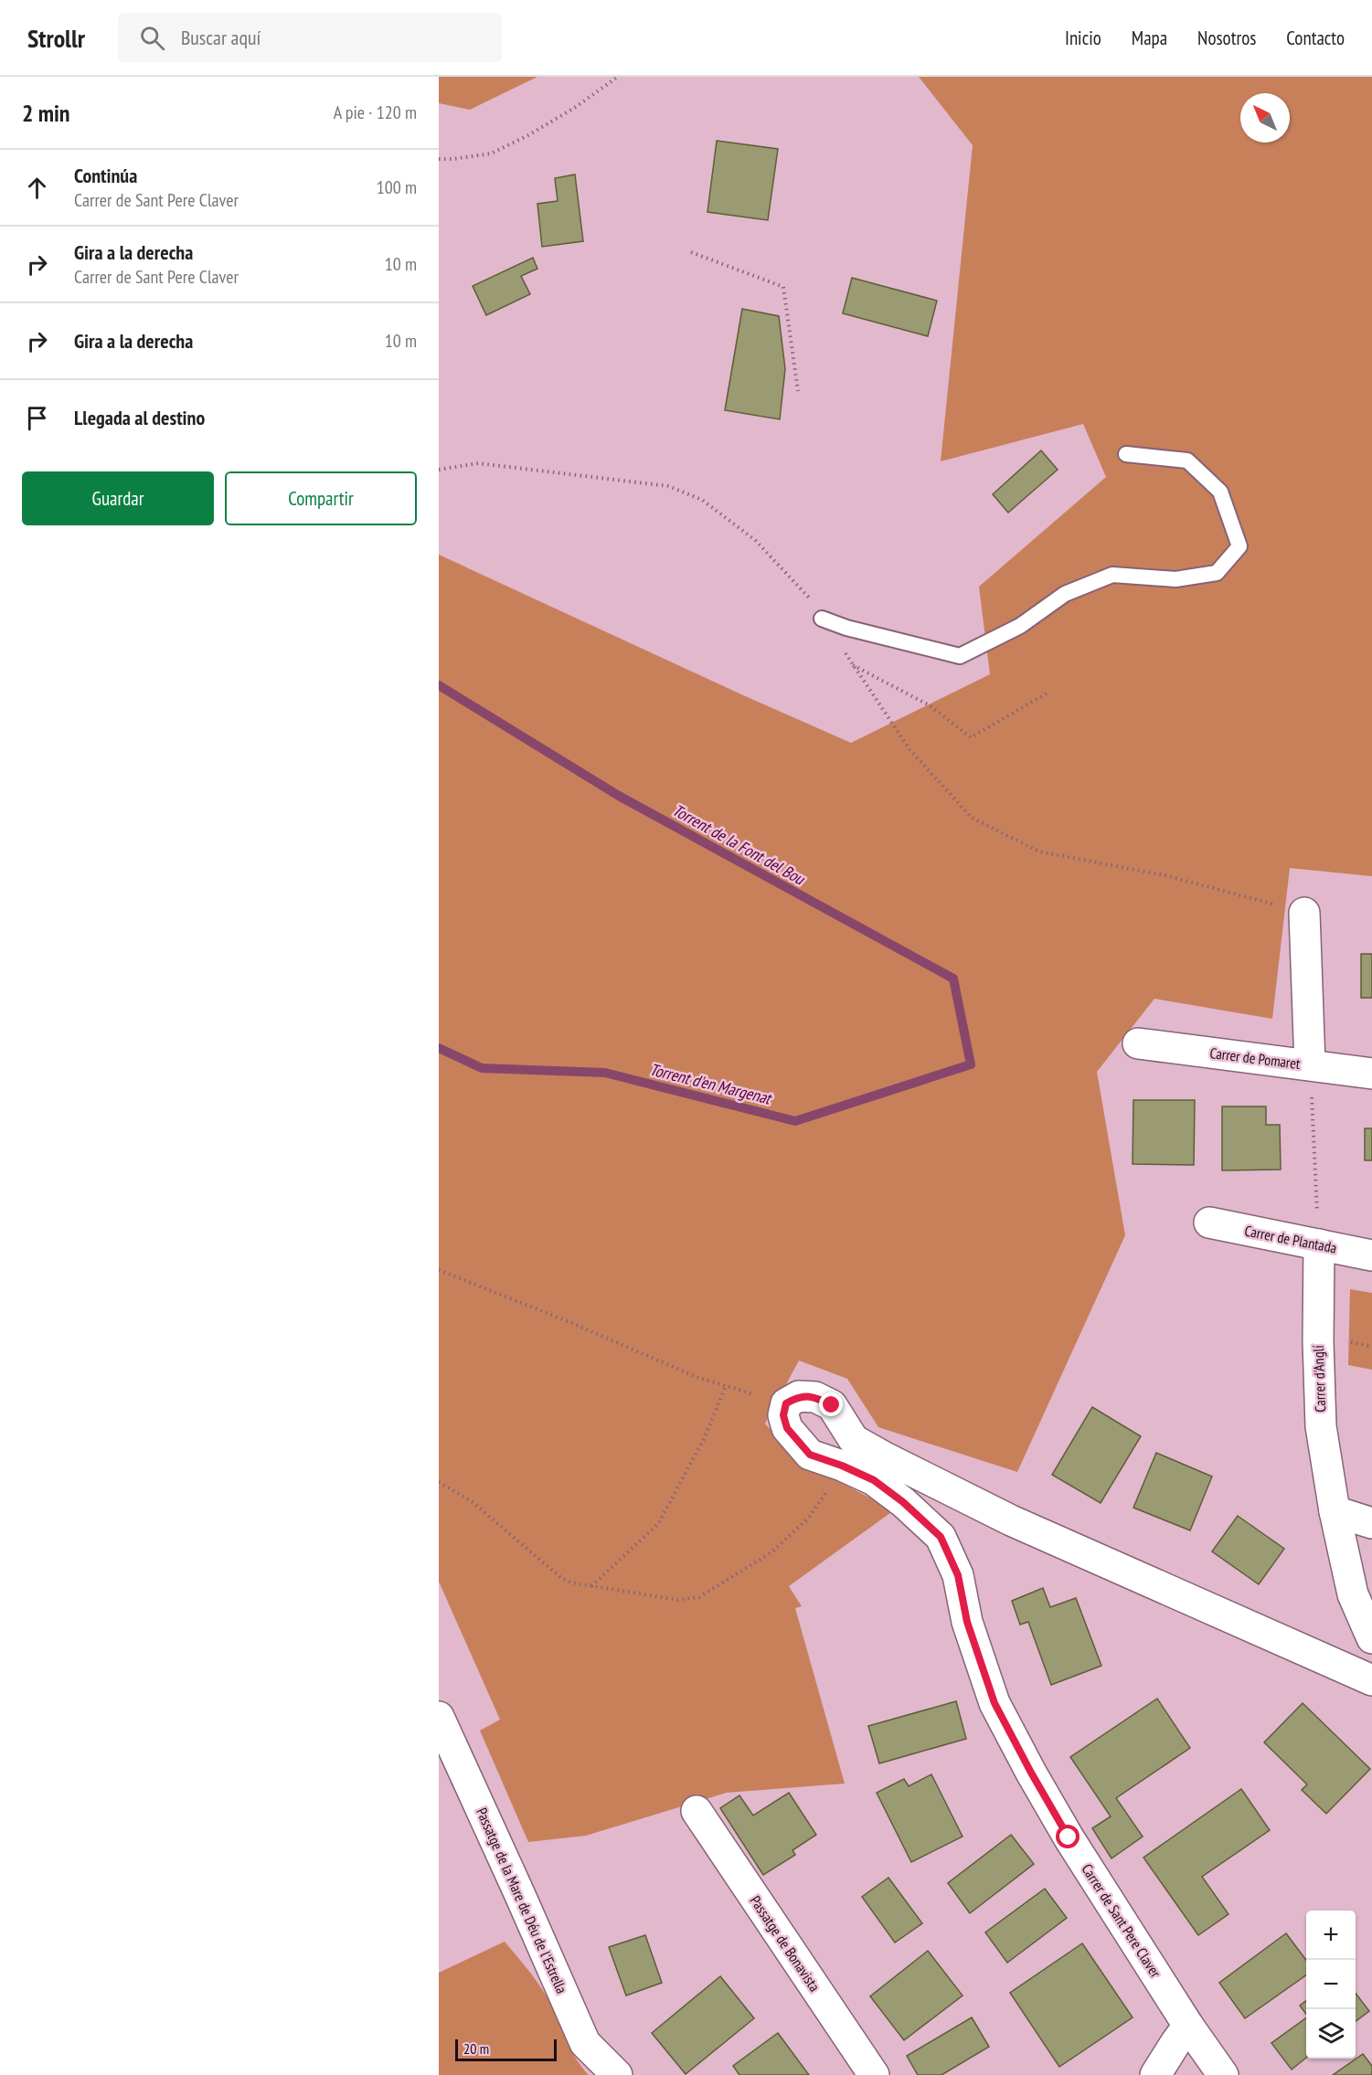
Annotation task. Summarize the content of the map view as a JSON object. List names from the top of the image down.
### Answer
{
  "streets": {
    "street": [
      "Carrer de Pomaret",
      "Carrer de Plantada",
      "Carrer d'Anglí",
      "Passatge de la Mare de Déu de l'Estrella",
      "Carrer de Sant Pere Claver",
      "Passatge de Bonavista"
    ]
  },
  "crossings": [
    ["Carrer de Plantada", "Carrer d'Anglí"]
  ],
  "water": ["Torrent de la Font del Bou", "Torrent d'en Margenat"],
  "scale_bar": "20 m",
  "north": "top left",
  "page": {
    "header": "Strollr",
    "search": "Buscar aquí",
    "nav": [
      "Inicio",
      "Mapa",
      "Nosotros",
      "Contacto"
    ],
    "heading": ["2 min", "A pie · 120 m"],
    "list": [
      ["Continúa", "Carrer de Sant Pere Claver", "100 m"],
      ["Gira a la derecha", "Carrer de Sant Pere Claver", "10 m"],
      ["Gira a la derecha", "10 m"],
      "Llegada al destino"
    ],
    "buttons": ["Guardar", "Compartir"],
    "map_buttons": ["+", "−"],
    "scale": "20 m"
  }
}
